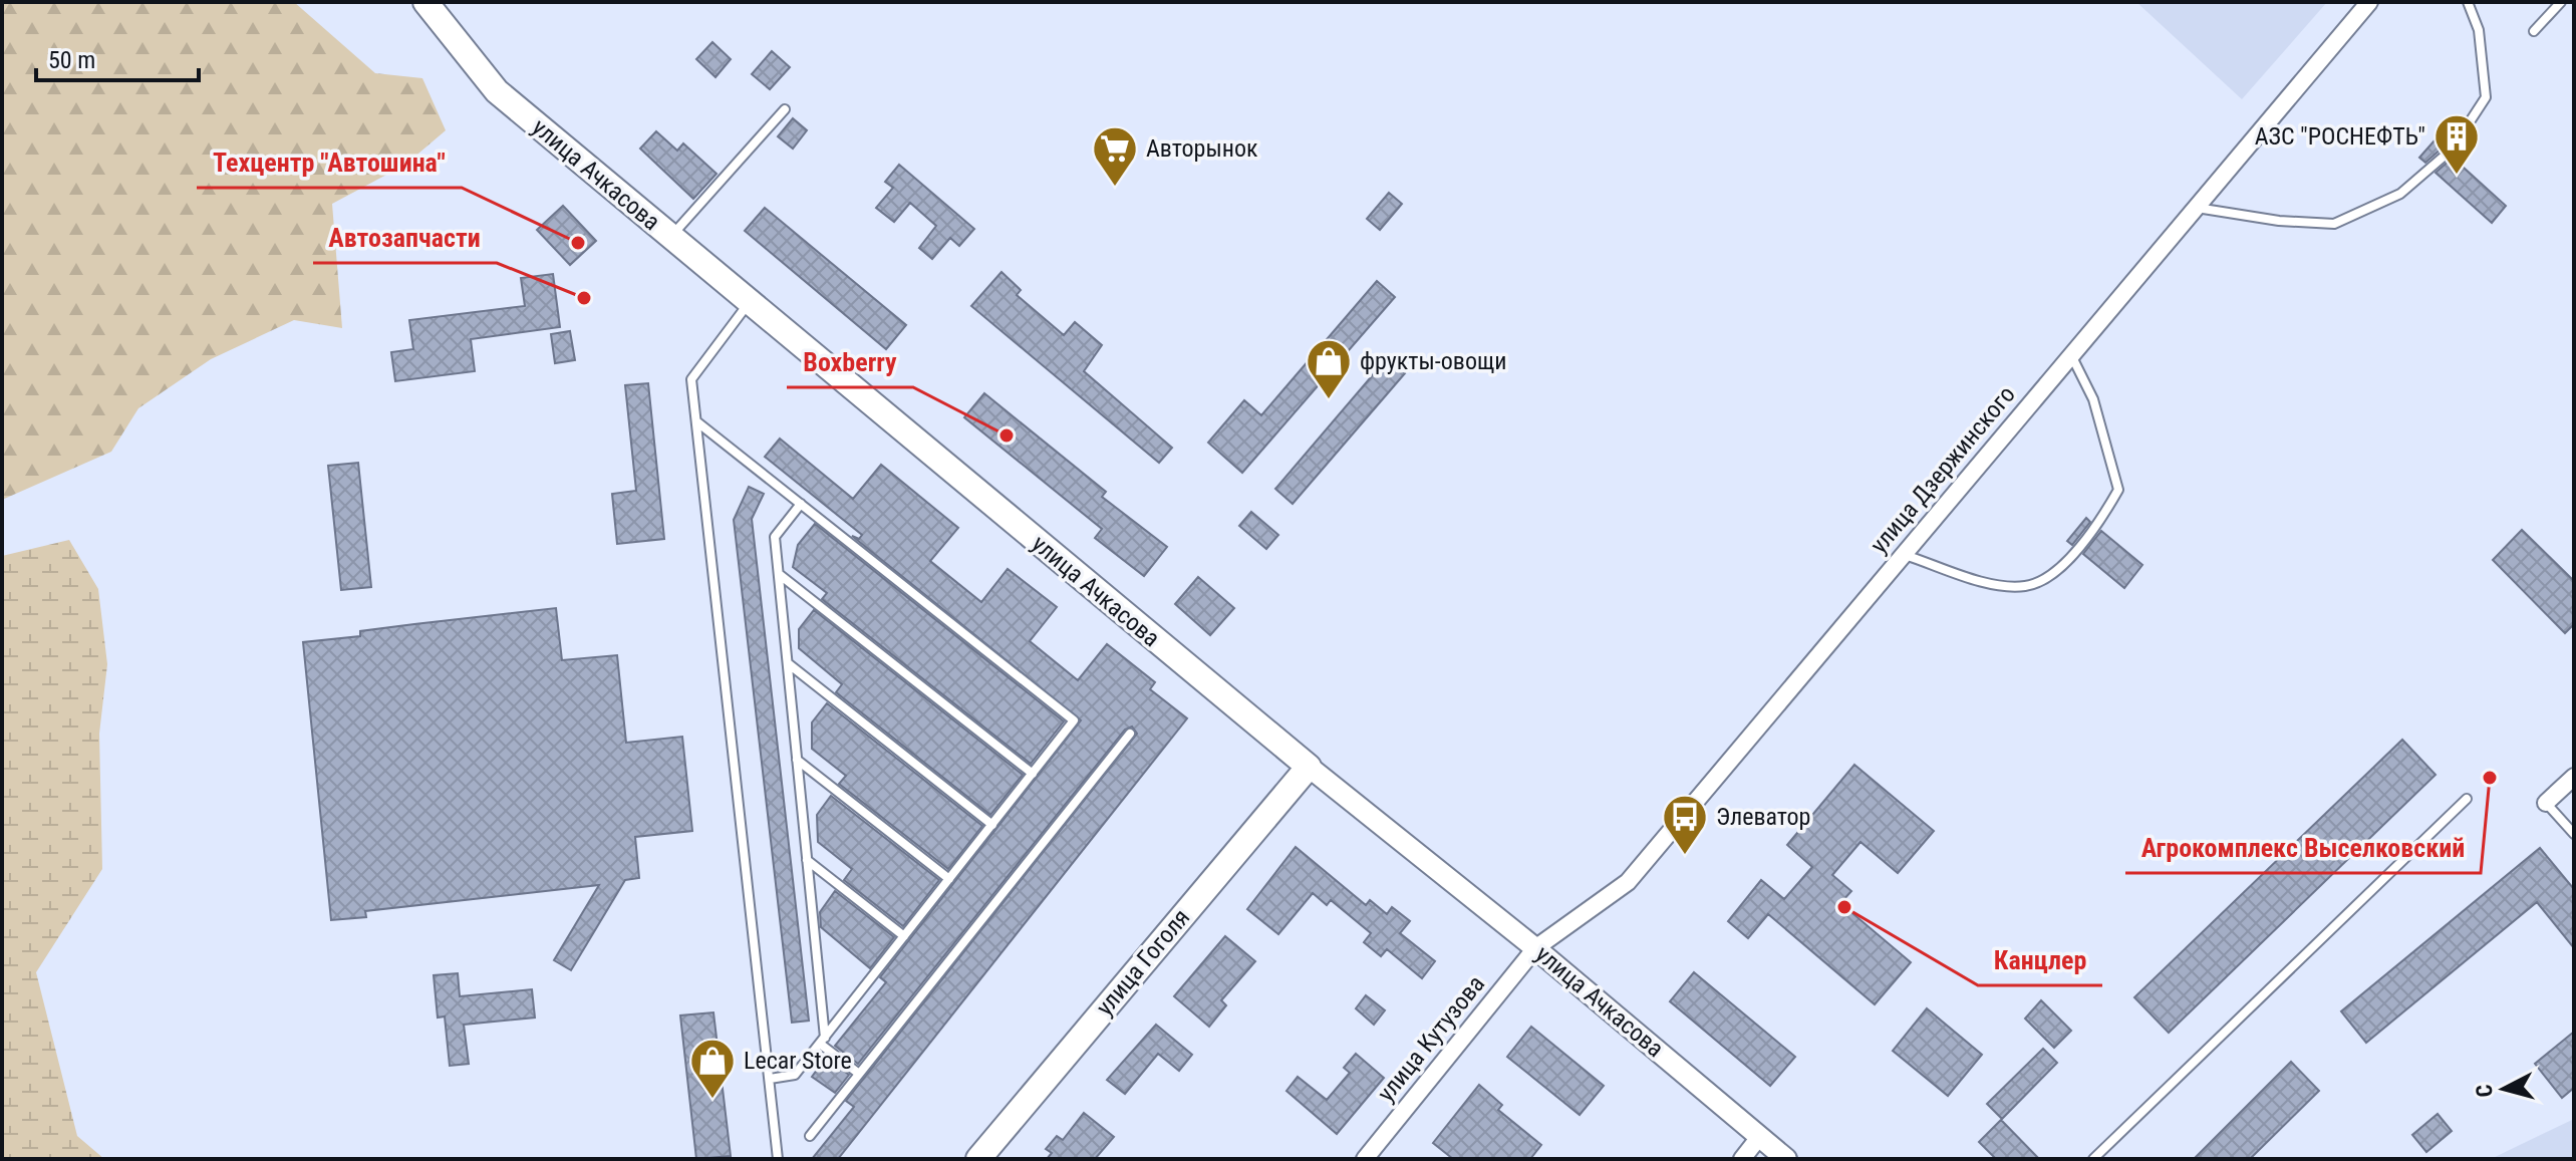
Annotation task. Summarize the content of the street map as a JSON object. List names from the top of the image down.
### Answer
{
  "streets": {
    "main road": ["улица Ачкасова", "улица Гоголя"],
    "street": ["улица Дзержинского", "улица Кутузова"]
  },
  "crossings": [
    ["улица Ачкасова", "улица Дзержинского"],
    ["улица Ачкасова", "улица Гоголя"],
    ["улица Ачкасова", "улица Кутузова"],
    ["улица Дзержинского", "улица Кутузова"]
  ],
  "places": {
    "building": ["АЗС \"РОСНЕФТЬ\""],
    "supermarket": ["Авторынок"],
    "other": [
      "Техцентр \"Автошина\"",
      "Автозапчасти",
      "Boxberry",
      "Агрокомплекс Выселковский",
      "Канцлер"
    ],
    "shop": ["фрукты-овощи", "Lecar Store"],
    "bus stop": ["Элеватор"]
  },
  "scale_bar": "50 m",
  "north": "left"
}
